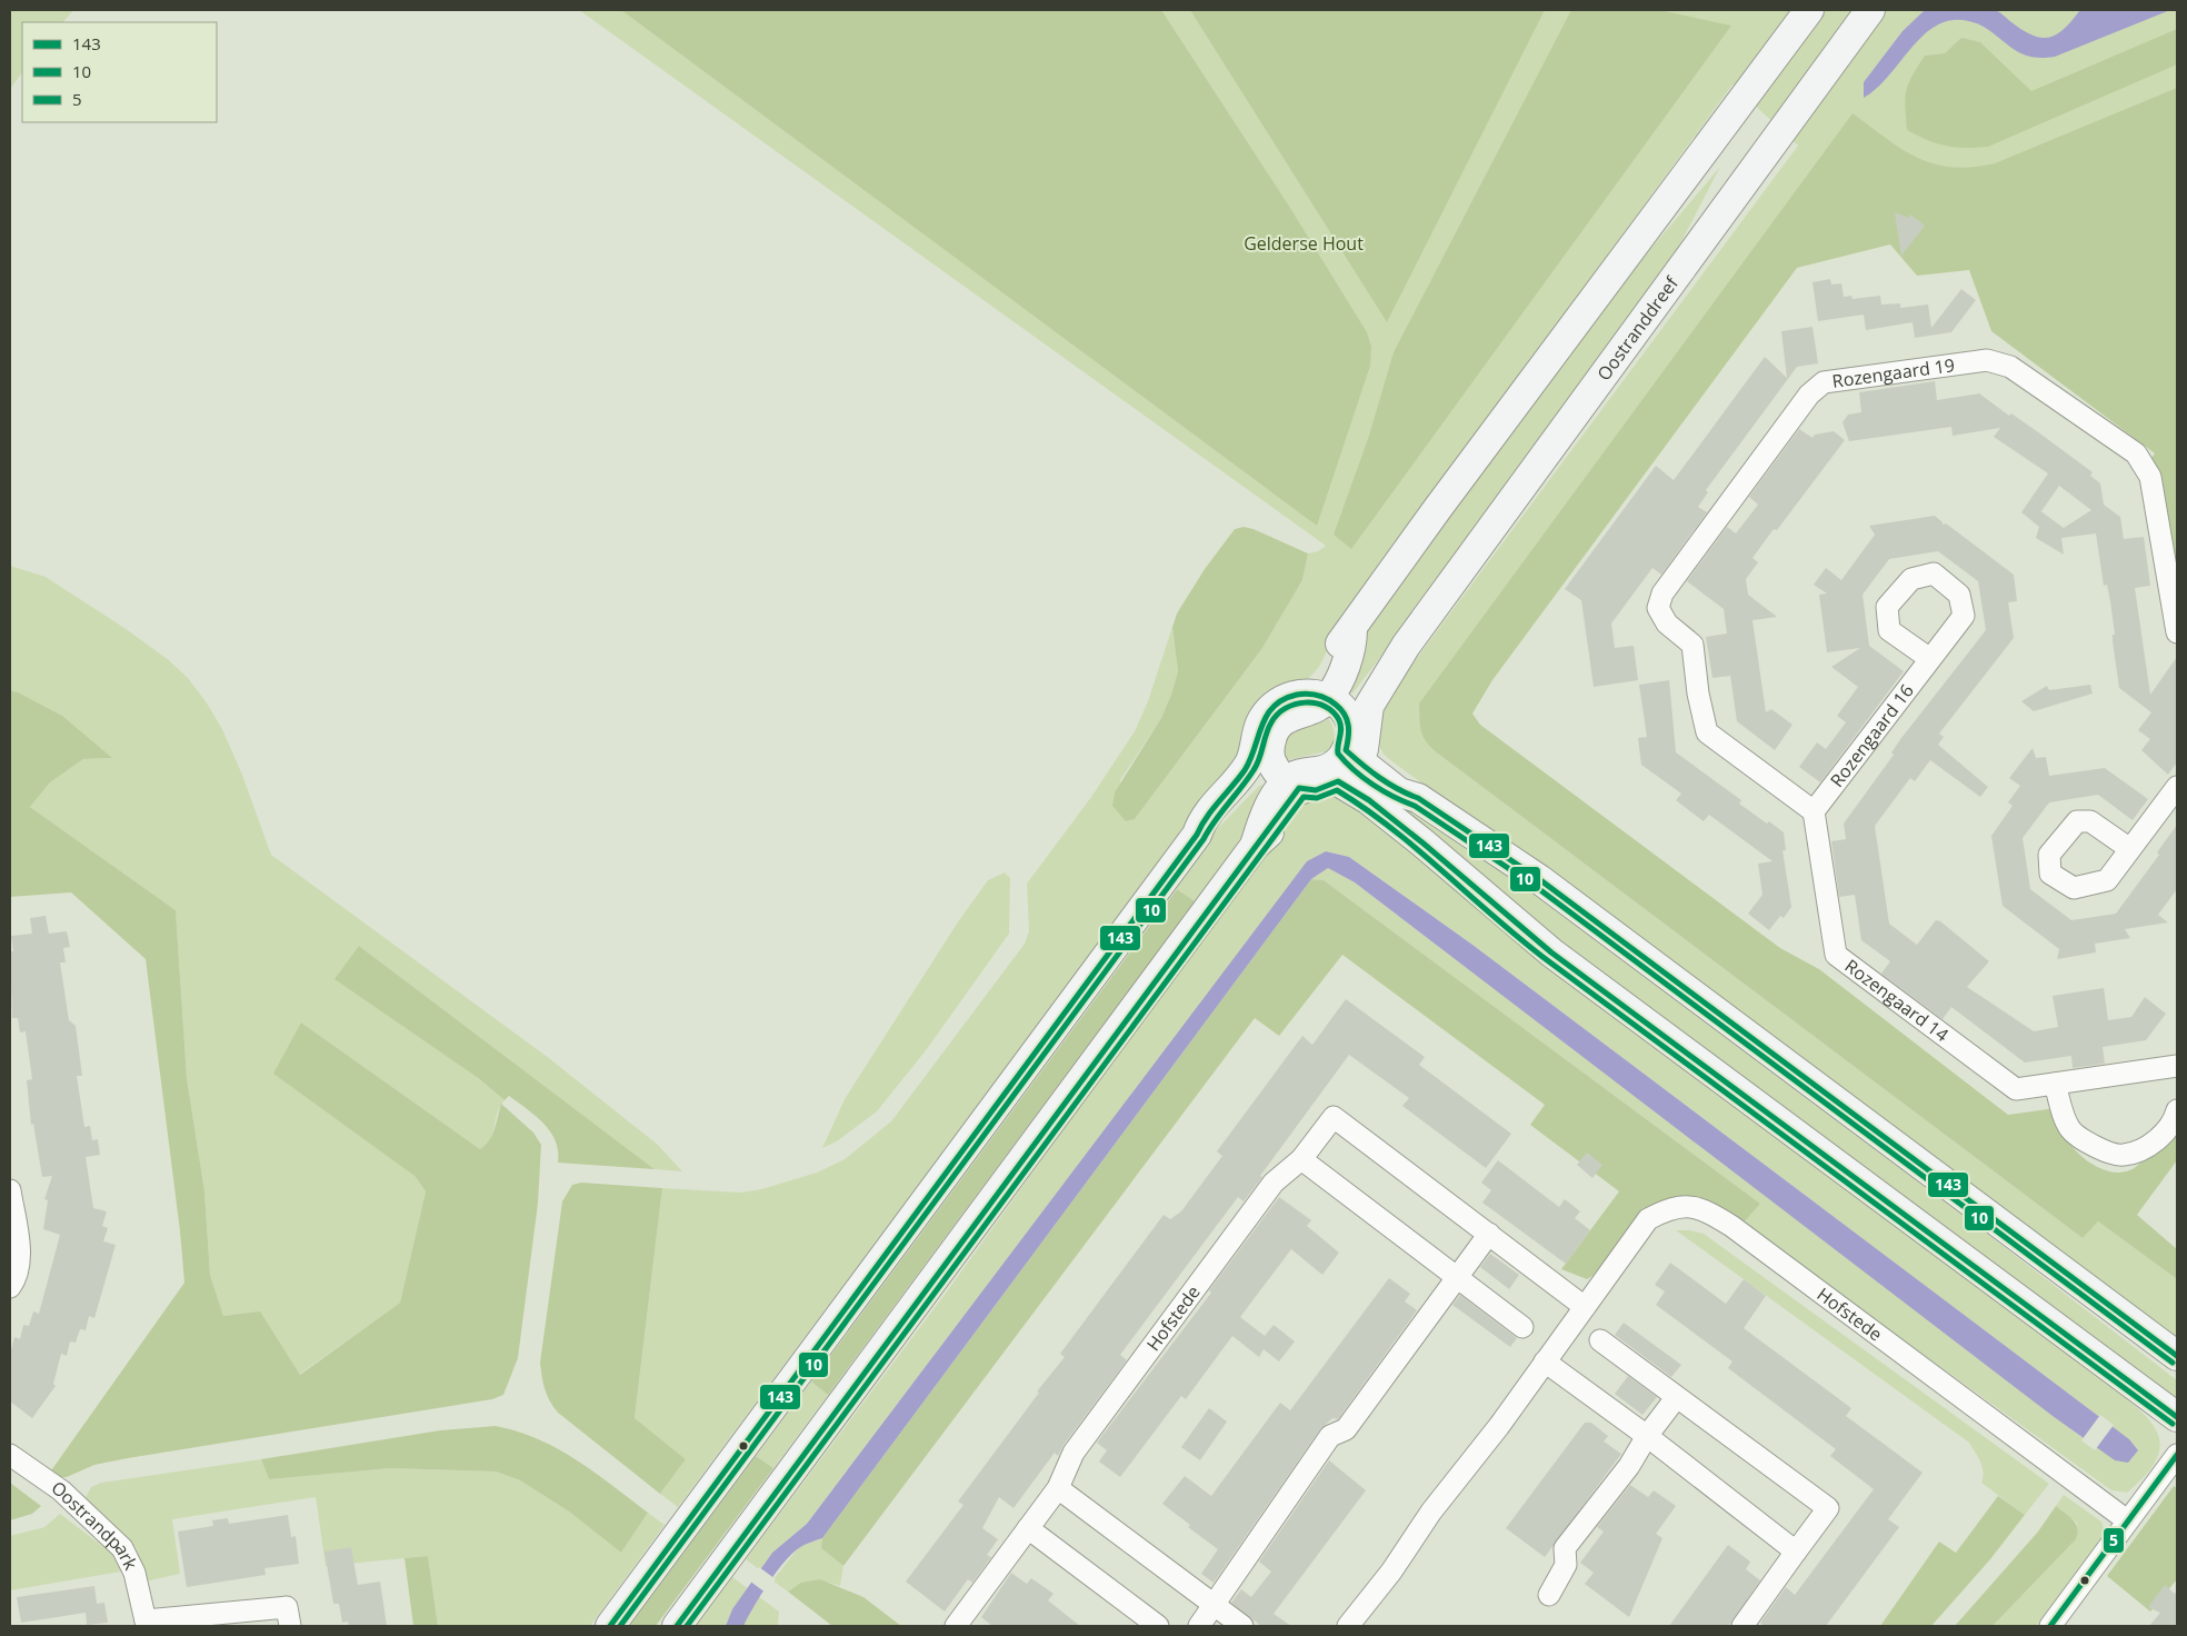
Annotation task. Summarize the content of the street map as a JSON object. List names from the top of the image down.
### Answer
{
  "streets": {
    "main road": ["Oostranddreef"],
    "street": [
      "Rozengaard 19",
      "Rozengaard 16",
      "Rozengaard 14",
      "Hofstede",
      "Oostrandpark"
    ]
  },
  "crossings": [
    ["Rozengaard 19", "Rozengaard 16"],
    ["Rozengaard 19", "Rozengaard 14"],
    ["Rozengaard 16", "Rozengaard 14"]
  ],
  "parks": ["Gelderse Hout"],
  "lines": ["transit line 143", "transit line 10", "transit line 5"],
  "legend": ["143", "10", "5"]
}
